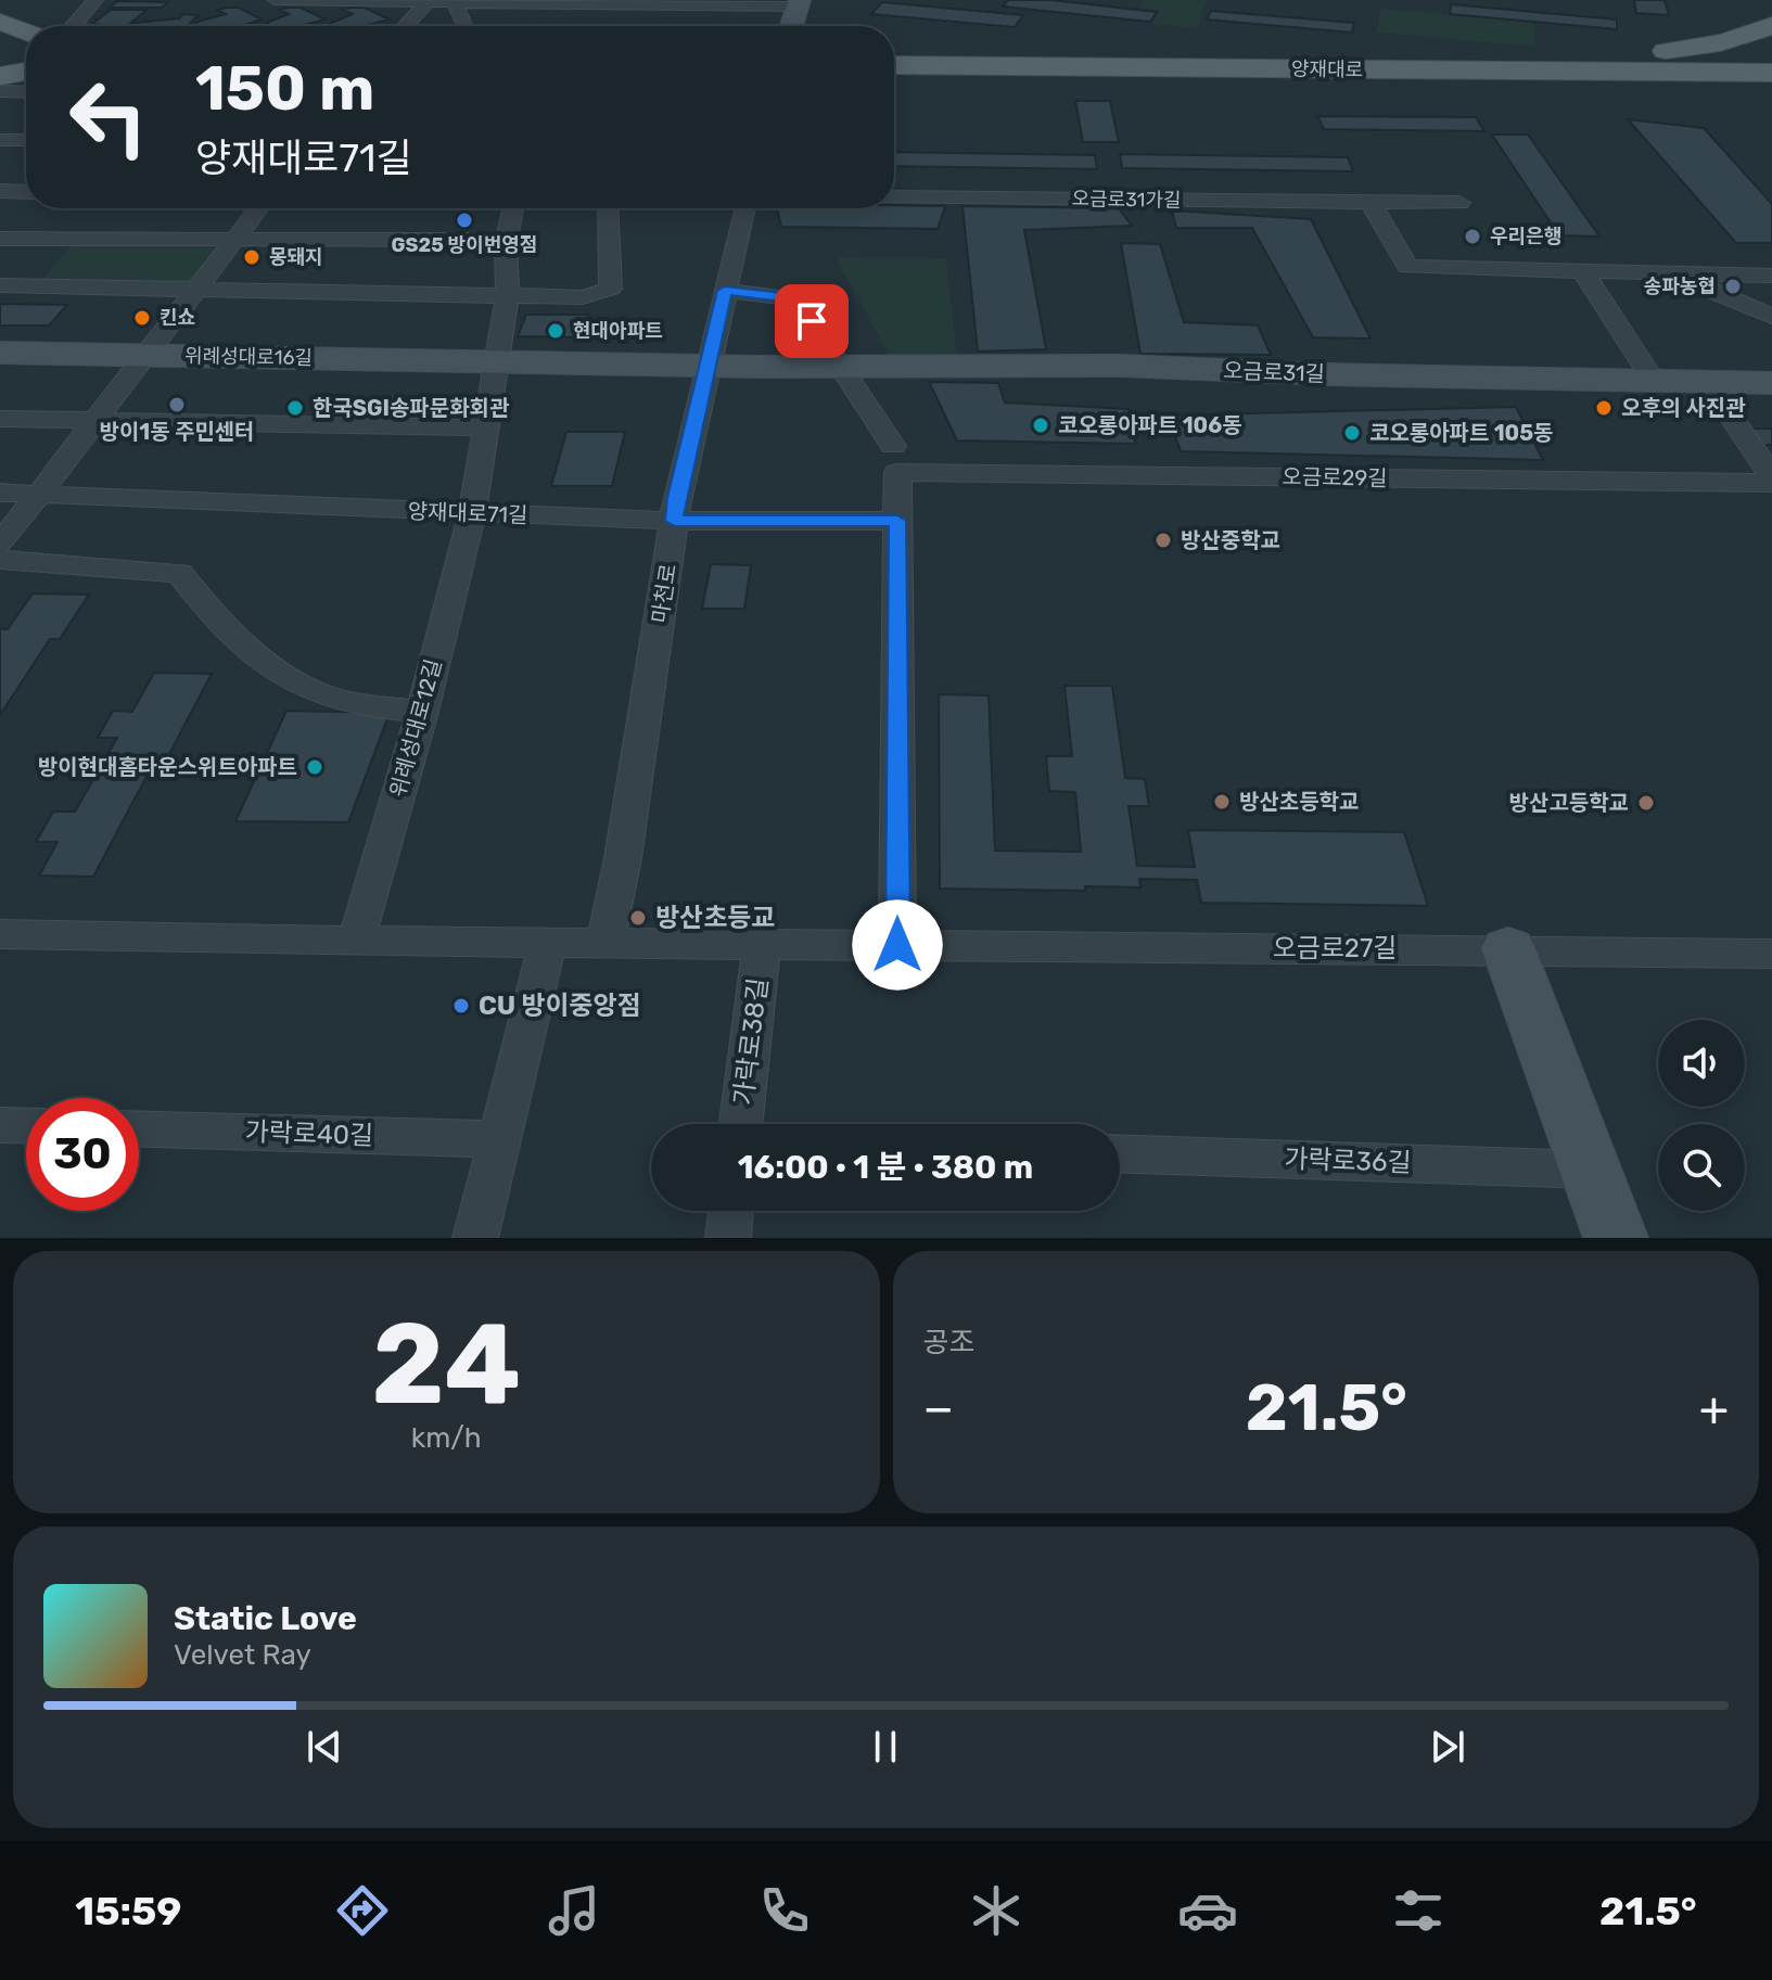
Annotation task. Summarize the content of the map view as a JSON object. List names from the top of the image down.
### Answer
{
  "streets": {
    "main road": ["양재대로"],
    "street": [
      "오금로31가길",
      "위례성대로16길",
      "오금로31길",
      "오금로29길",
      "양재대로71길",
      "마천로",
      "위례성대로12길",
      "오금로27길",
      "가락로38길",
      "가락로40길",
      "가락로36길"
    ]
  },
  "crossings": [
    ["위례성대로16길", "오금로31길"],
    ["위례성대로16길", "마천로"],
    ["오금로31길", "마천로"],
    ["양재대로71길", "마천로"],
    ["양재대로71길", "위례성대로12길"],
    ["마천로", "오금로27길"],
    ["오금로27길", "가락로38길"]
  ],
  "places": [
    "GS25 방이번영점",
    "우리은행",
    "몽돼지",
    "송파농협",
    "킨쇼",
    "현대아파트",
    "방이1동 주민센터",
    "한국SGI송파문화회관",
    "오후의 사진관",
    "코오롱아파트 106동",
    "코오롱아파트 105동",
    "방산중학교",
    "방이현대홈타운스위트아파트",
    "방산초등학교",
    "방산고등학교",
    "방산초등교",
    "CU 방이중앙점"
  ],
  "page": {
    "turn": ["150 m", "양재대로71길"],
    "limit": "30",
    "trip": "16:00 · 1 분 · 380 m",
    "tile": [
      ["24", "km/h"],
      "공조"
    ],
    "heat": ["−", "21.5°", "+"],
    "song": ["Static Love", "Velvet Ray"],
    "tabs": ["15:59", "21.5°"]
  }
}
